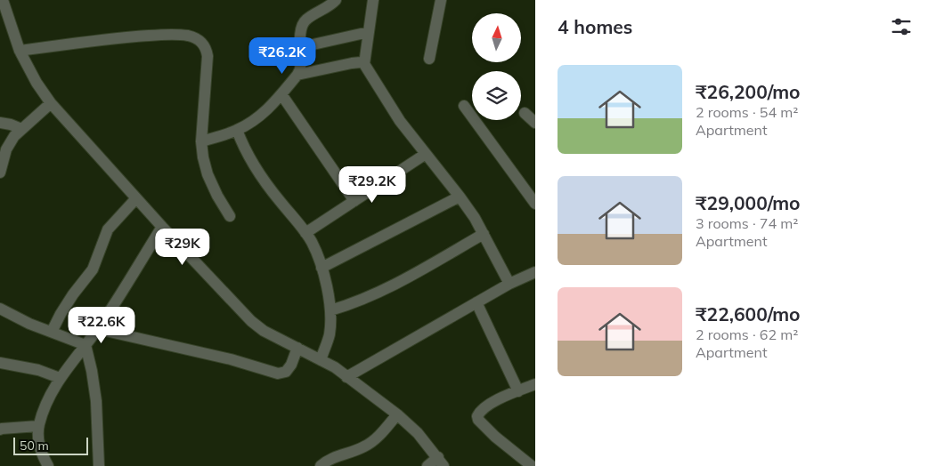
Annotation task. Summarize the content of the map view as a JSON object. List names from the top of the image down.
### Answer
{
  "scale_bar": "50 m",
  "north": "top",
  "page": {
    "heading": "4 homes",
    "price": [
      "₹26.2K",
      "₹29.2K",
      "₹29K",
      "₹22.6K"
    ],
    "list": [
      {
        "name": "₹26,200/mo",
        "note": "2 rooms · 54 m² · Apartment"
      },
      {
        "name": "₹29,000/mo",
        "note": "3 rooms · 74 m² · Apartment"
      },
      {
        "name": "₹22,600/mo",
        "note": "2 rooms · 62 m² · Apartment"
      }
    ],
    "scale": "50 m"
  }
}
